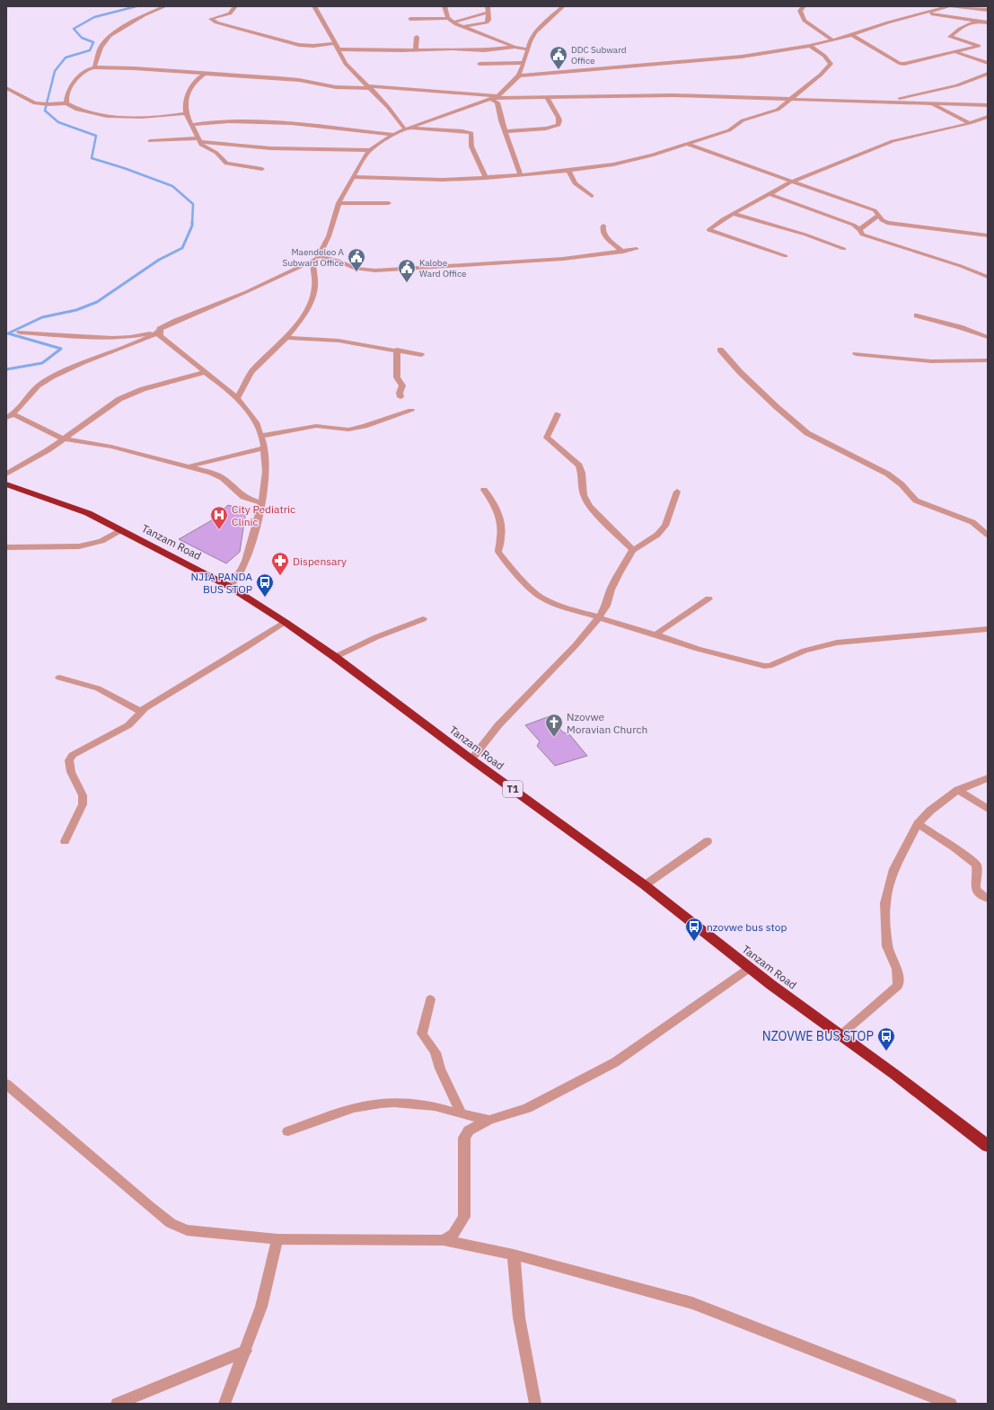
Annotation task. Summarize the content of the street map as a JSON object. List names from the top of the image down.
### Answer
{
  "streets": {
    "highway": ["Tanzam Road", "T1"]
  },
  "places": {
    "public building": ["DDC Subward Office", "Maendeleo A Subward Office", "Kalobe Ward Office"],
    "hospital": ["City Pediatric Clinic"],
    "pharmacy": ["Dispensary"],
    "bus stop": ["NJIA PANDA BUS STOP", "nzovwe bus stop", "NZOVWE BUS STOP"],
    "church": ["Nzovwe Moravian Church"]
  }
}
